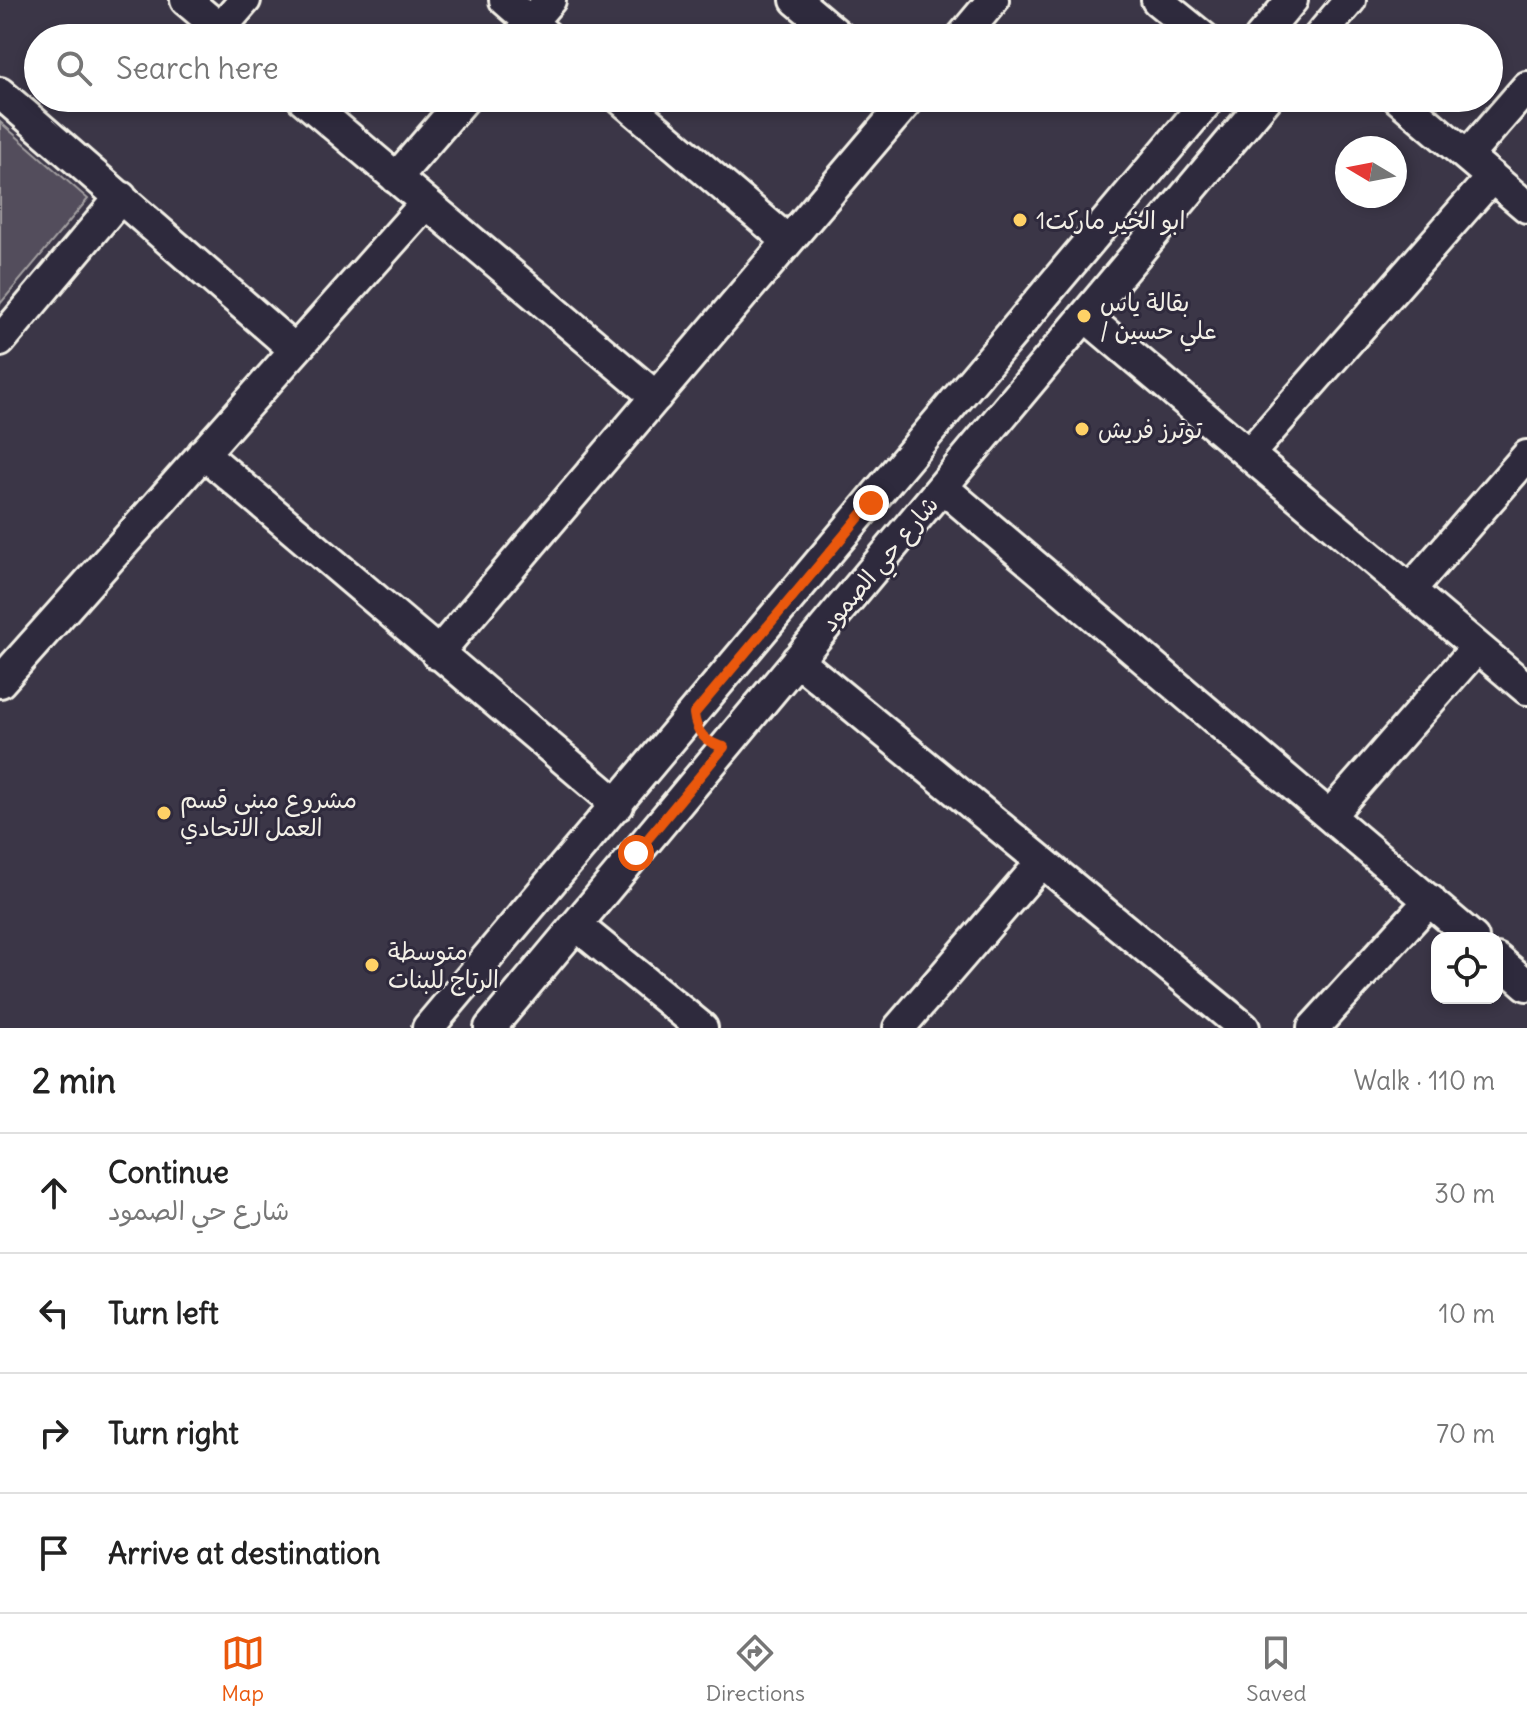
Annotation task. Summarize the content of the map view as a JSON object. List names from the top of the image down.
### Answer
{
  "streets": {
    "street": ["شارع حي الصمود"]
  },
  "places": [
    "ابو الخير ماركت1",
    "بقالة ياس / علي حسين",
    "توترز فريش",
    "مشروع مبنى قسم العمل الاتحادي",
    "متوسطة الرتاج للبنات"
  ],
  "north": "left",
  "page": {
    "search": "Search here",
    "heading": ["2 min", "Walk · 110 m"],
    "list": [
      ["Continue", "شارع حي الصمود", "30 m"],
      ["Turn left", "10 m"],
      ["Turn right", "70 m"],
      "Arrive at destination"
    ],
    "nav": ["Map", "Directions", "Saved"]
  }
}
